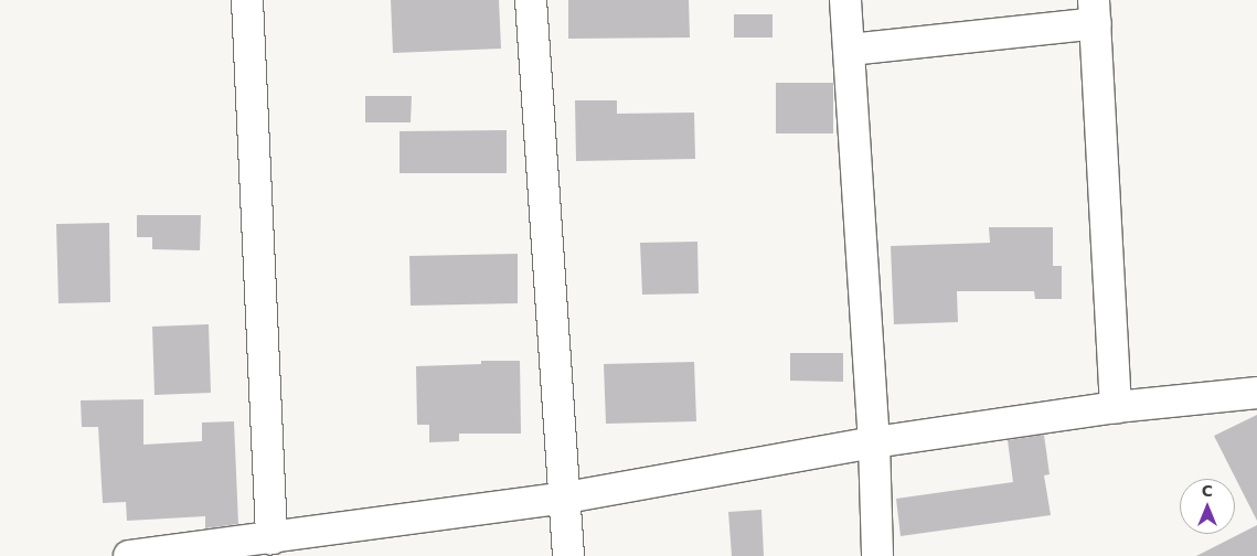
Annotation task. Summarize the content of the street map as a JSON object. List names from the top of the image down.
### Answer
{
  "north": "top"
}
